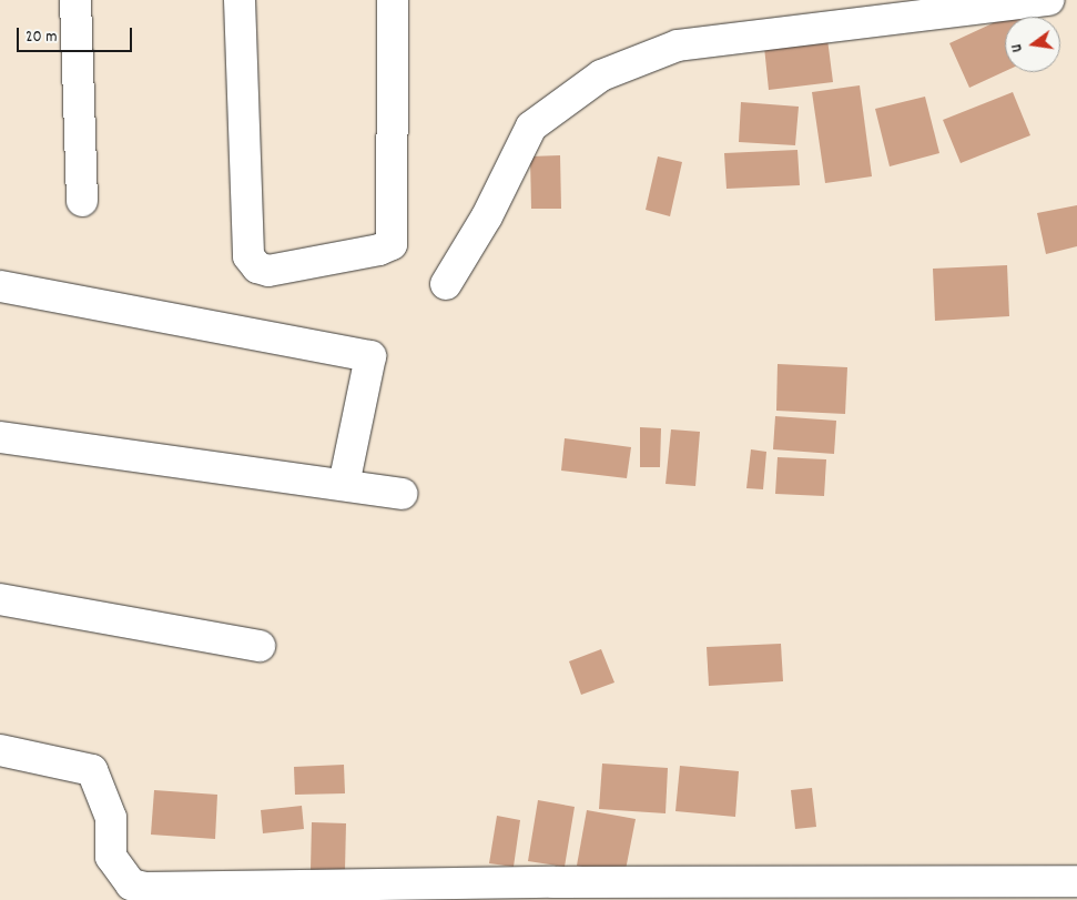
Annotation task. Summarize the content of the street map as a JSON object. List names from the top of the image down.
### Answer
{
  "scale_bar": "20 m",
  "north": "left"
}
